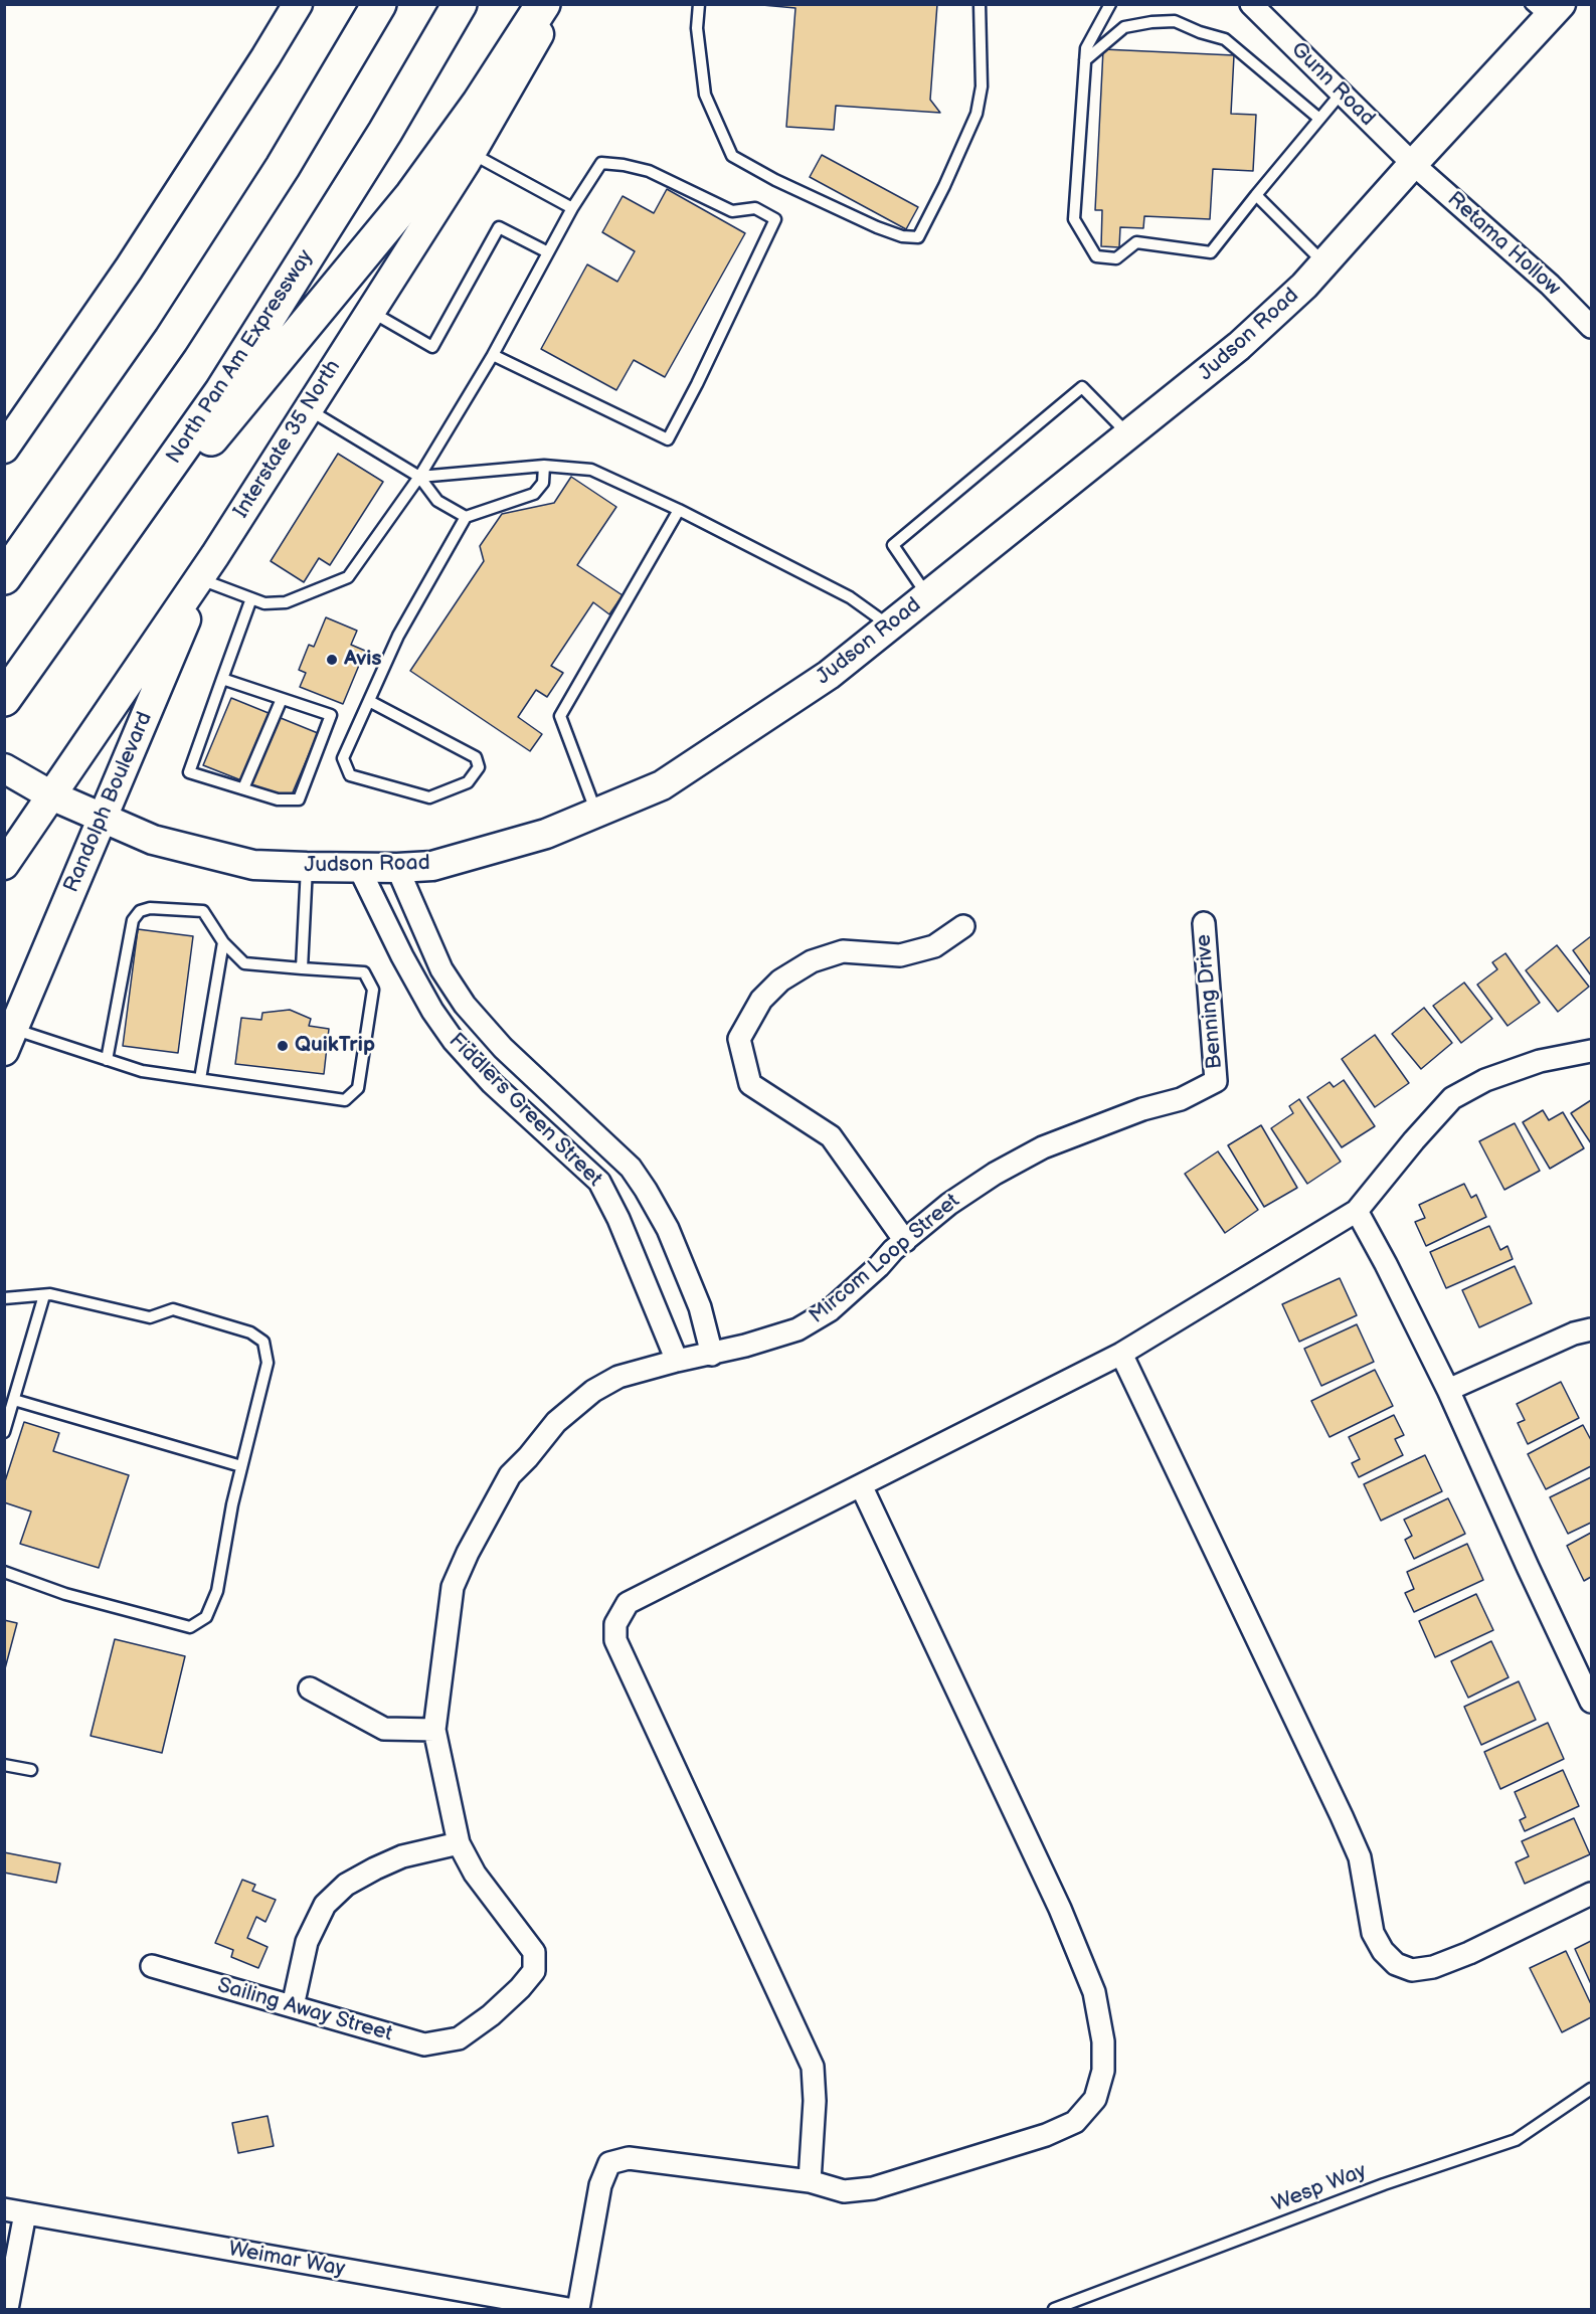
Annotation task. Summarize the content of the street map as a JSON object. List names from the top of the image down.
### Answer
{
  "streets": {
    "highway": ["North Pan Am Expressway"],
    "main road": ["Judson Road", "Interstate 35 North", "Randolph Boulevard"],
    "street": [
      "Gunn Road",
      "Retama Hollow",
      "Benning Drive",
      "Fiddlers Green Street",
      "Mircom Loop Street",
      "Sailing Away Street",
      "Weimar Way"
    ],
    "lane": ["Wesp Way"]
  },
  "crossings": [
    ["Gunn Road", "Retama Hollow"],
    ["Gunn Road", "Judson Road"],
    ["Retama Hollow", "Judson Road"],
    ["Judson Road", "Interstate 35 North"],
    ["Judson Road", "Randolph Boulevard"],
    ["Judson Road", "Fiddlers Green Street"],
    ["Interstate 35 North", "Randolph Boulevard"],
    ["Benning Drive", "Mircom Loop Street"],
    ["Fiddlers Green Street", "Mircom Loop Street"],
    ["Mircom Loop Street", "Sailing Away Street"]
  ],
  "places": ["Avis", "QuikTrip"]
}
